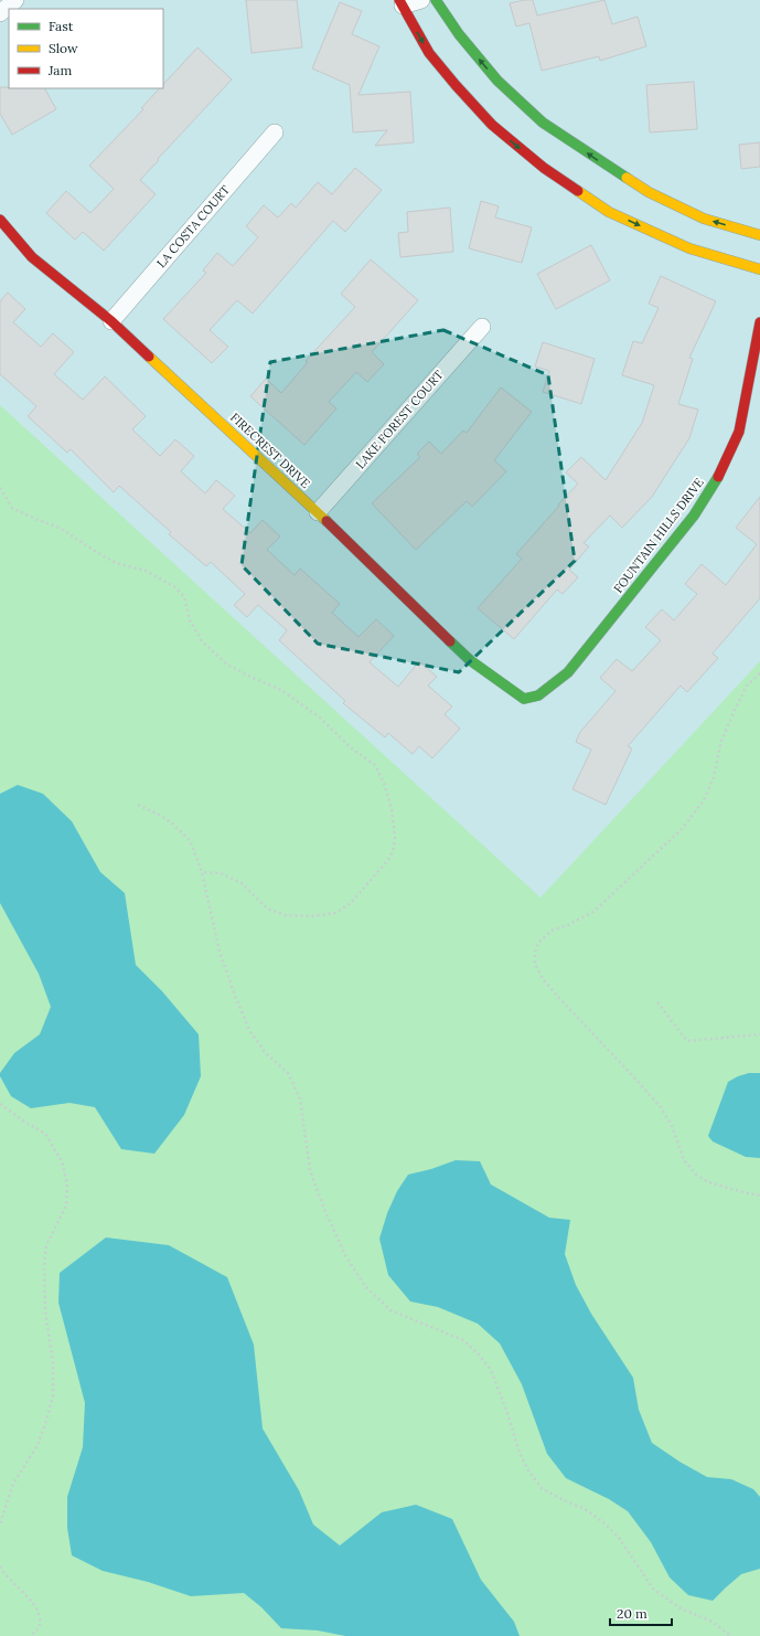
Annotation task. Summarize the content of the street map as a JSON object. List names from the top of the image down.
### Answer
{
  "streets": {
    "street": [
      "LA COSTA COURT",
      "LAKE FOREST COURT",
      "FIRECREST DRIVE",
      "FOUNTAIN HILLS DRIVE"
    ]
  },
  "crossings": [
    ["LA COSTA COURT", "FIRECREST DRIVE"],
    ["LAKE FOREST COURT", "FIRECREST DRIVE"],
    ["FIRECREST DRIVE", "FOUNTAIN HILLS DRIVE"]
  ],
  "legend": ["Fast", "Slow", "Jam"],
  "scale_bar": "20 m"
}
